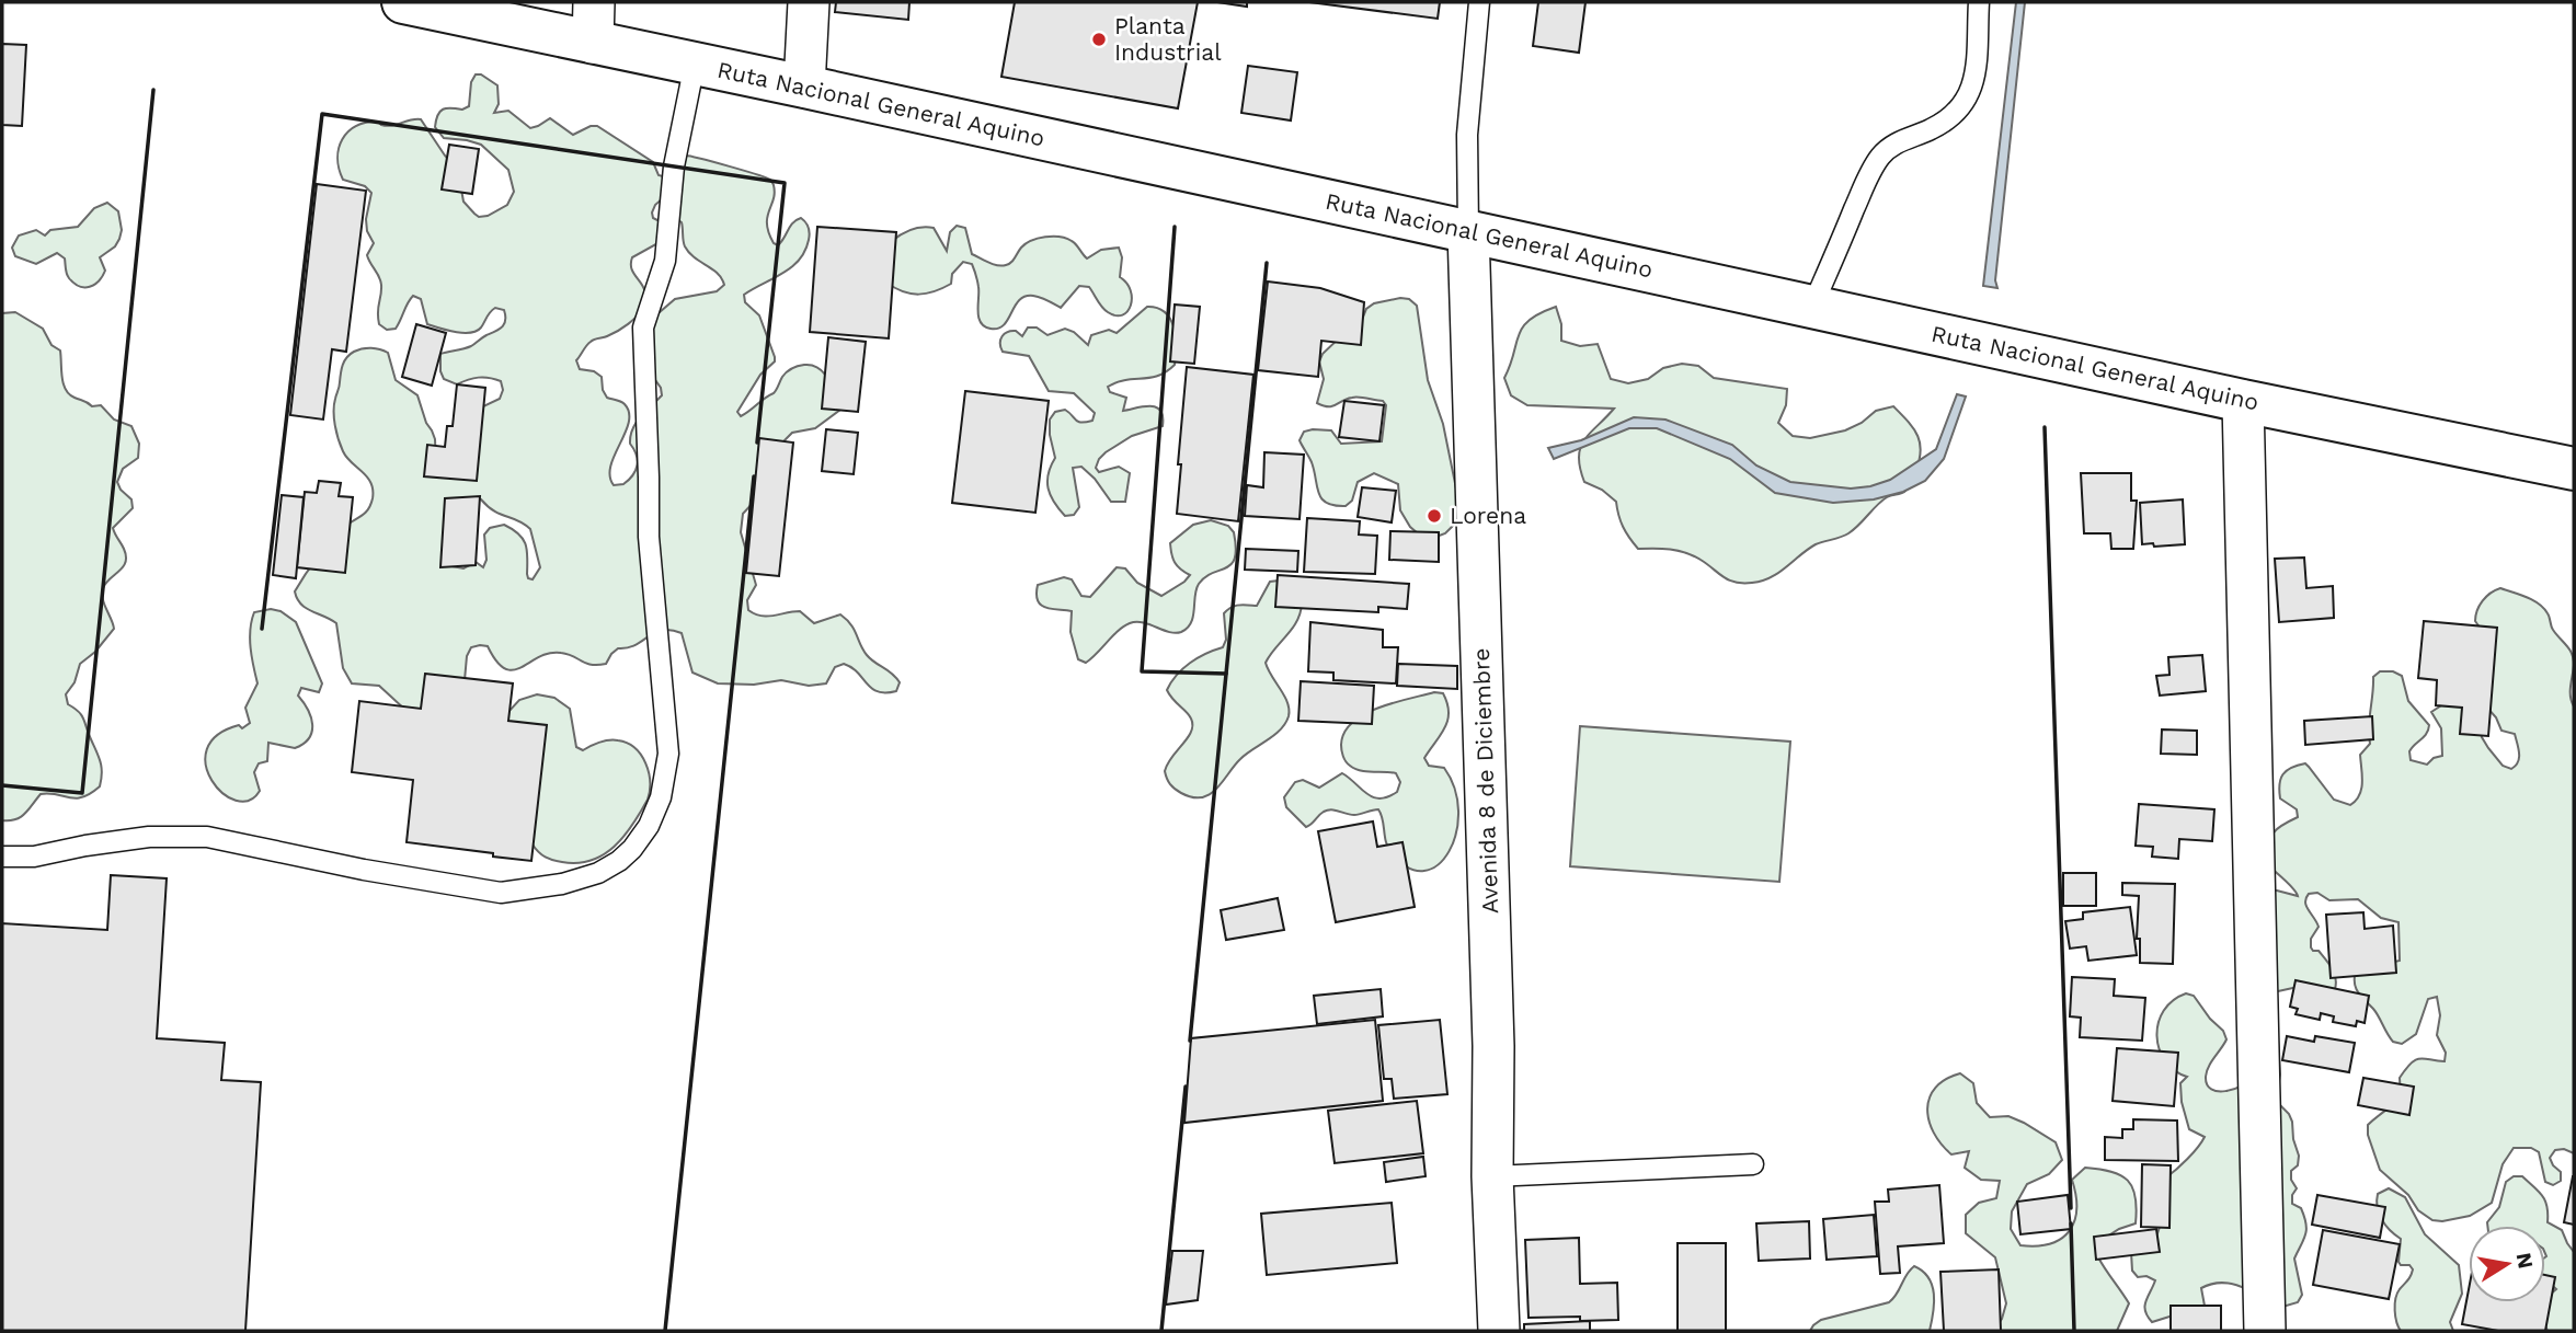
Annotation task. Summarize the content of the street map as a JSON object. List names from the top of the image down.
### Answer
{
  "streets": {
    "highway": ["Ruta Nacional General Aquino"],
    "street": ["Avenida 8 de Diciembre"]
  },
  "crossings": [
    ["Ruta Nacional General Aquino", "Avenida 8 de Diciembre"]
  ],
  "places": ["Planta Industrial", "Lorena"],
  "north": "right"
}
